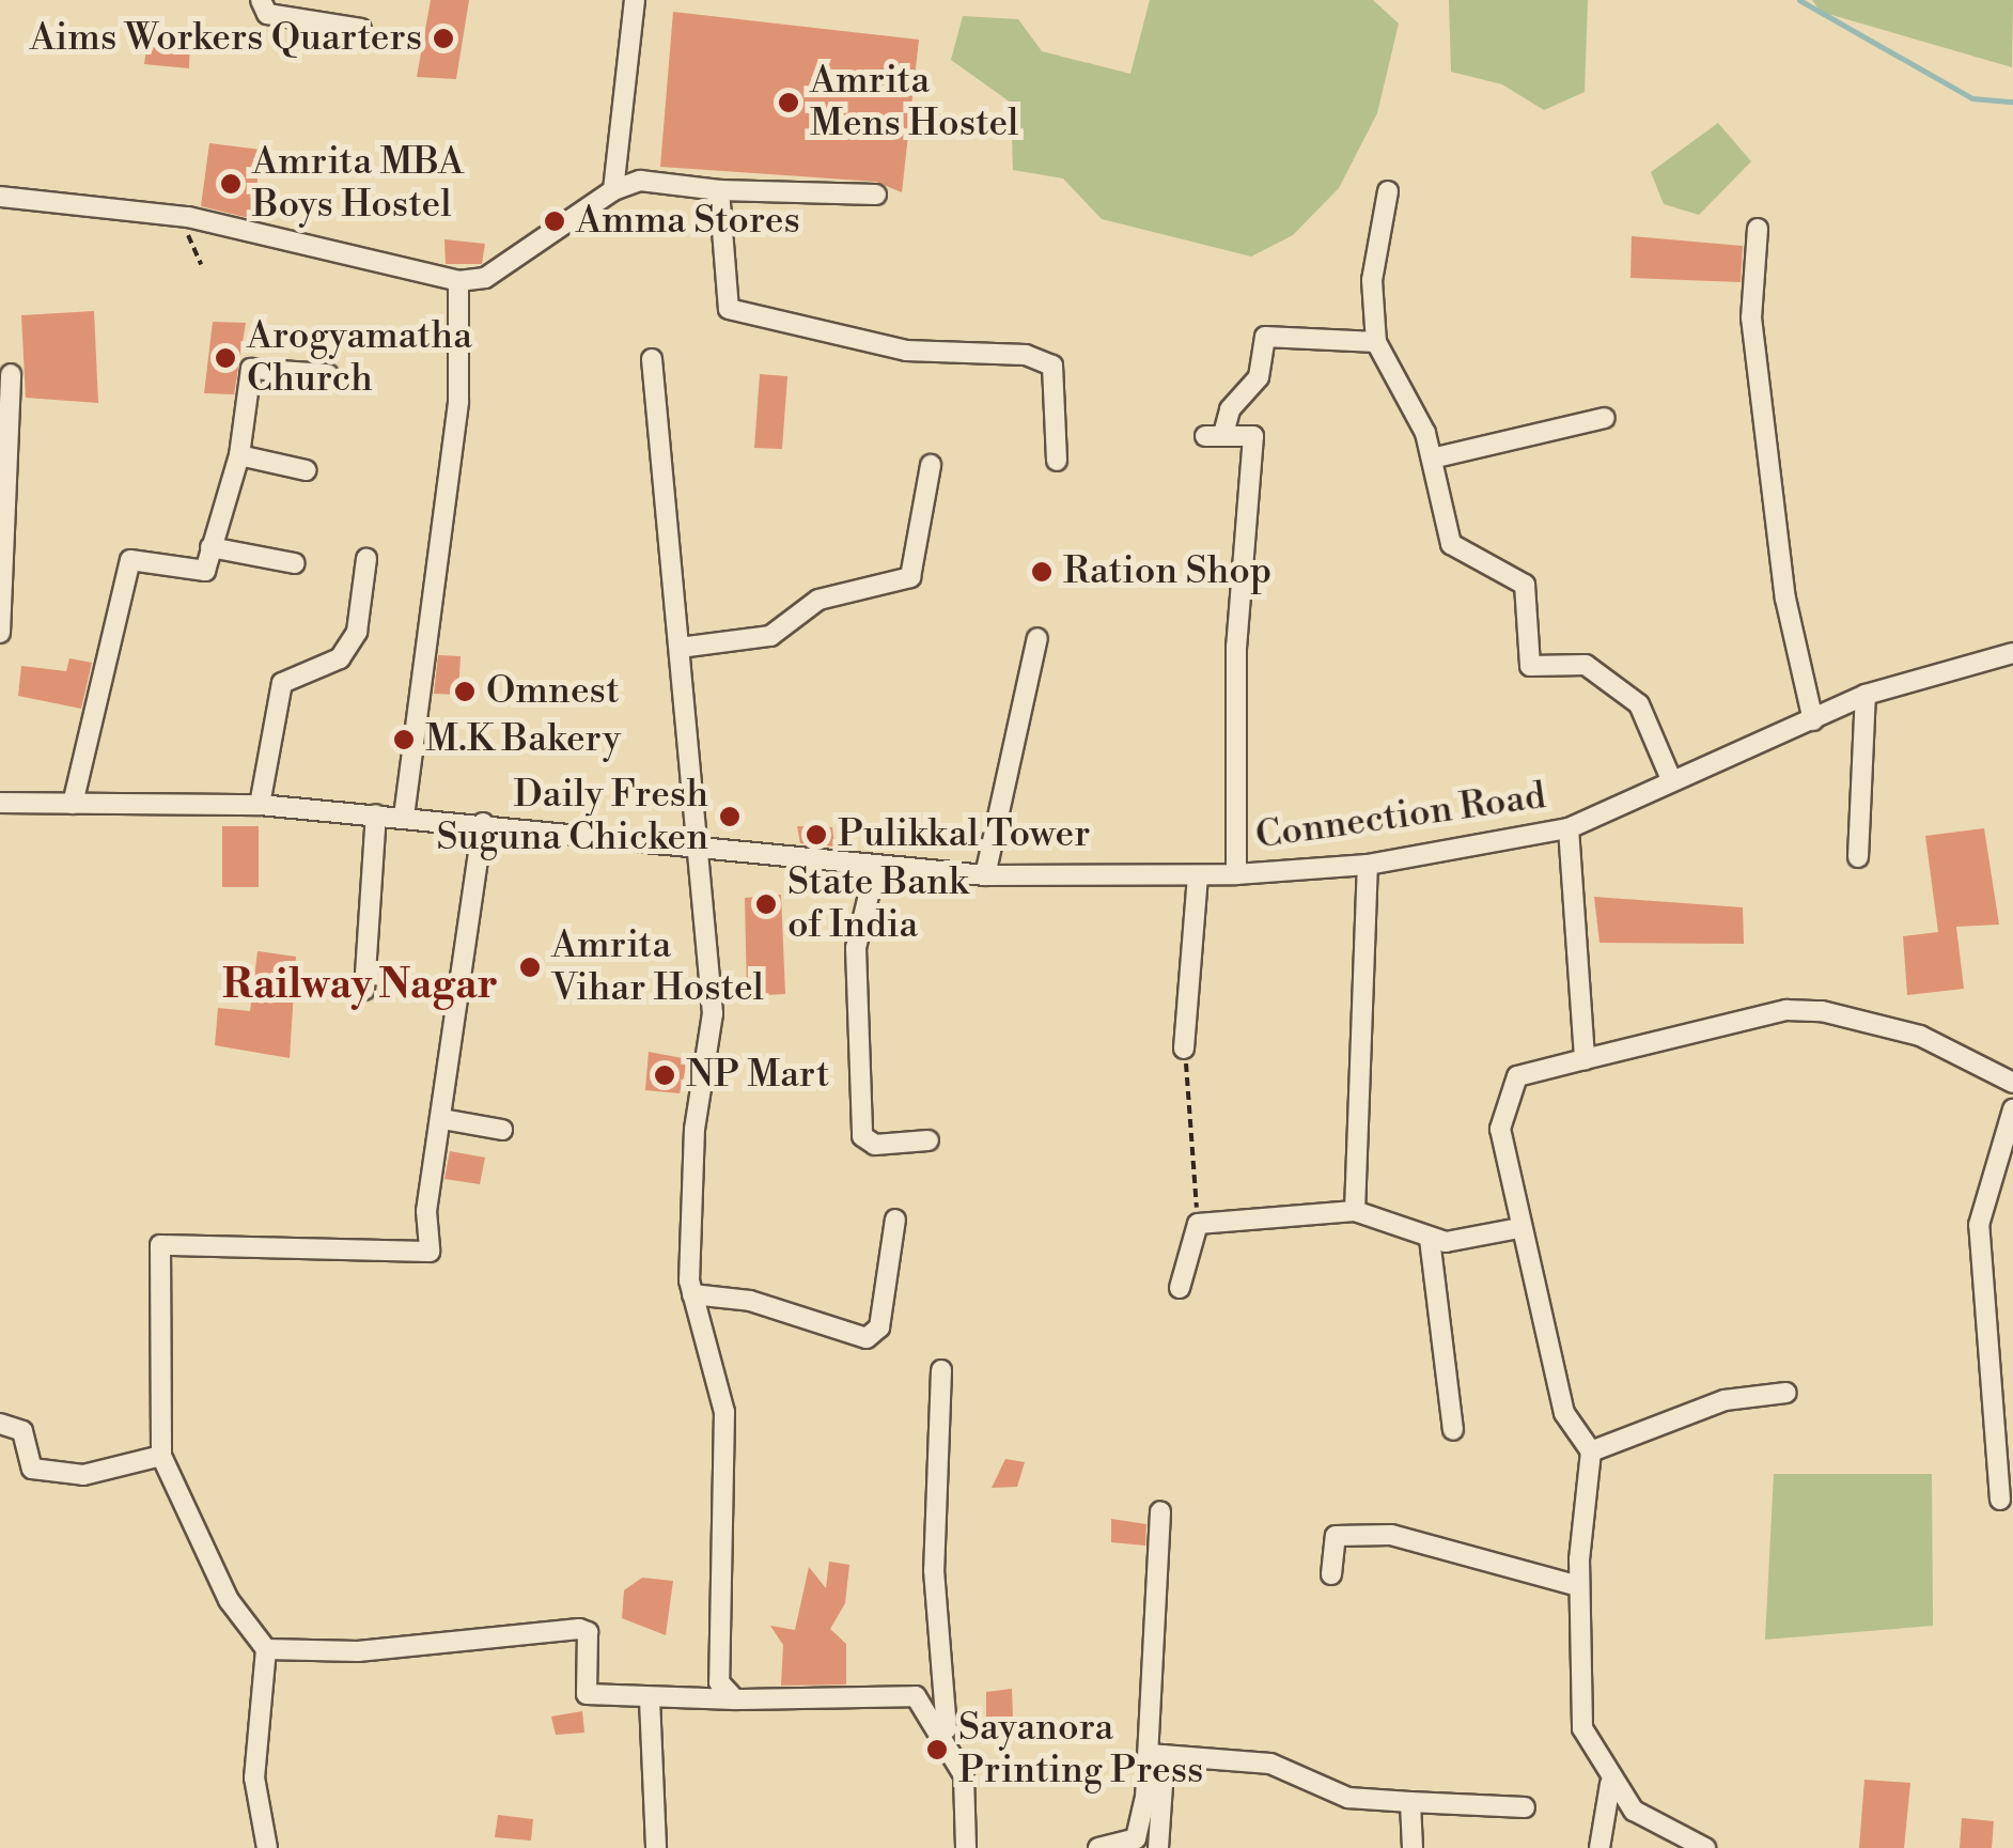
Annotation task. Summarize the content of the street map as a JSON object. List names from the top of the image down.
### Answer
{
  "streets": {
    "street": ["Connection Road"]
  },
  "districts": ["Railway Nagar"],
  "places": [
    "Aims Workers Quarters",
    "Amrita Mens Hostel",
    "Amrita MBA Boys Hostel",
    "Amma Stores",
    "Arogyamatha Church",
    "Ration Shop",
    "Omnest",
    "M.K Bakery",
    "Daily Fresh Suguna Chicken",
    "Pulikkal Tower",
    "State Bank of India",
    "Amrita Vihar Hostel",
    "NP Mart",
    "Sayanora Printing Press"
  ]
}
